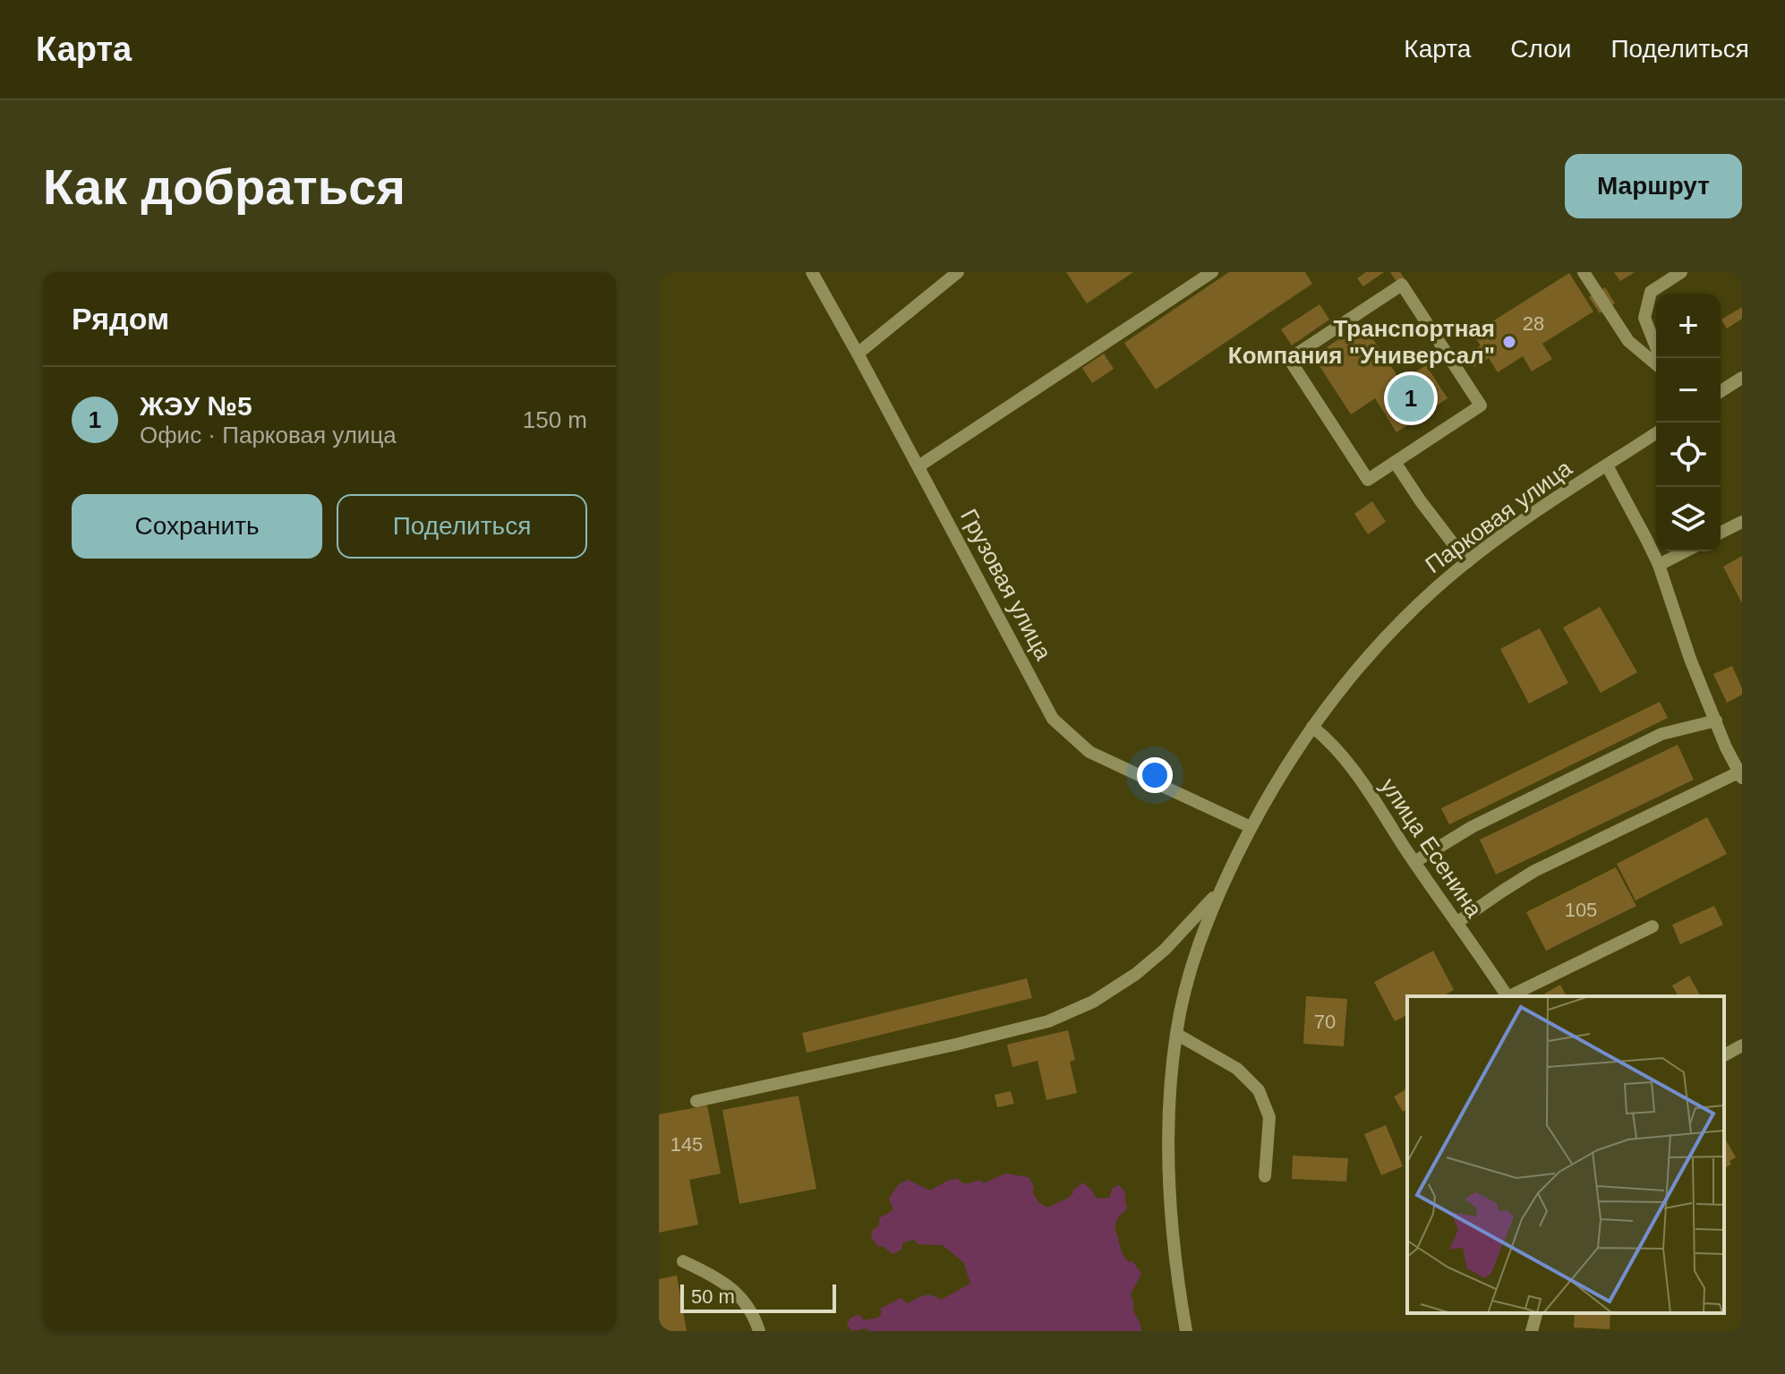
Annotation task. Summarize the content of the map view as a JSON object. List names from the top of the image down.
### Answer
{
  "streets": {
    "street": ["Парковая улица", "Грузовая улица", "улица Есенина"]
  },
  "crossings": [
    ["Парковая улица", "Грузовая улица"],
    ["Парковая улица", "улица Есенина"]
  ],
  "places": ["Транспортная Компания \"Универсал\""],
  "house_numbers": [
    "28",
    "105",
    "70",
    "145"
  ],
  "scale_bar": "50 m",
  "page": {
    "header": "Карта",
    "nav": ["Карта", "Слои", "Поделиться"],
    "buttons": [
      "Маршрут",
      ["Сохранить", "Поделиться"]
    ],
    "title": "Как добраться",
    "heading": "Рядом",
    "map_buttons": ["+", "−"],
    "list": [
      {
        "mark": "1",
        "name": "ЖЭУ №5",
        "note": "Офис · Парковая улица",
        "value": "150 m"
      }
    ],
    "pins": "1",
    "scale": "50 m"
  }
}
